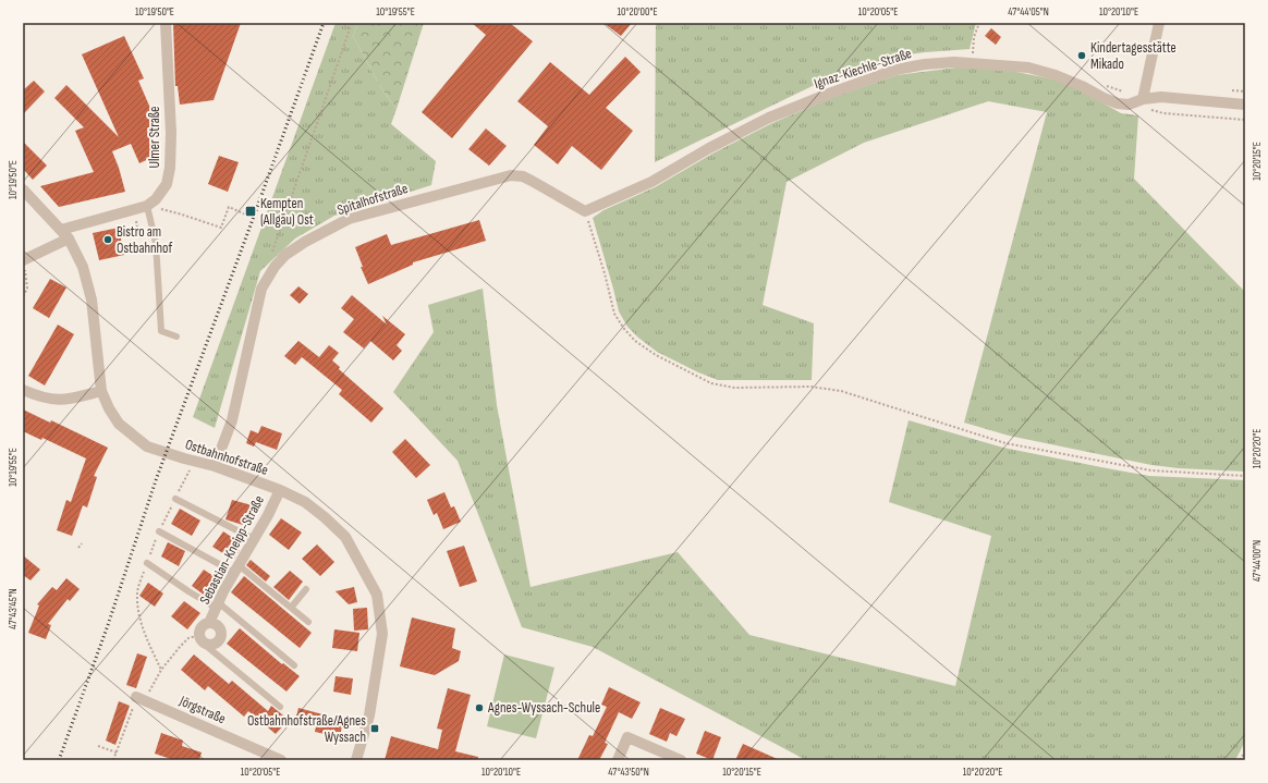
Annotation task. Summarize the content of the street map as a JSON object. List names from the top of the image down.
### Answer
{
  "streets": {
    "street": [
      "Ignaz-Kiechle-Straße",
      "Ulmer Straße",
      "Spitalhofstraße",
      "Ostbahnhofstraße",
      "Sebastian-Kneipp-Straße",
      "Jörgstraße"
    ]
  },
  "crossings": [
    ["Ignaz-Kiechle-Straße", "Spitalhofstraße"],
    ["Ulmer Straße", "Ostbahnhofstraße"],
    ["Spitalhofstraße", "Ostbahnhofstraße"],
    ["Ostbahnhofstraße", "Sebastian-Kneipp-Straße"]
  ],
  "places": {
    "other": ["Kindertagesstätte Mikado", "Bistro am Ostbahnhof", "Agnes-Wyssach-Schule"],
    "transit": ["Kempten (Allgäu) Ost", "Ostbahnhofstraße/Agnes Wyssach"]
  },
  "coordinates": [
    "10°19'50\"E",
    "10°19'55\"E",
    "10°20'00\"E",
    "10°20'05\"E",
    "47°44'05\"N",
    "10°20'10\"E",
    "10°20'15\"E",
    "10°20'20\"E",
    "47°44'00\"N",
    "47°43'45\"N",
    "47°43'50\"N"
  ]
}
